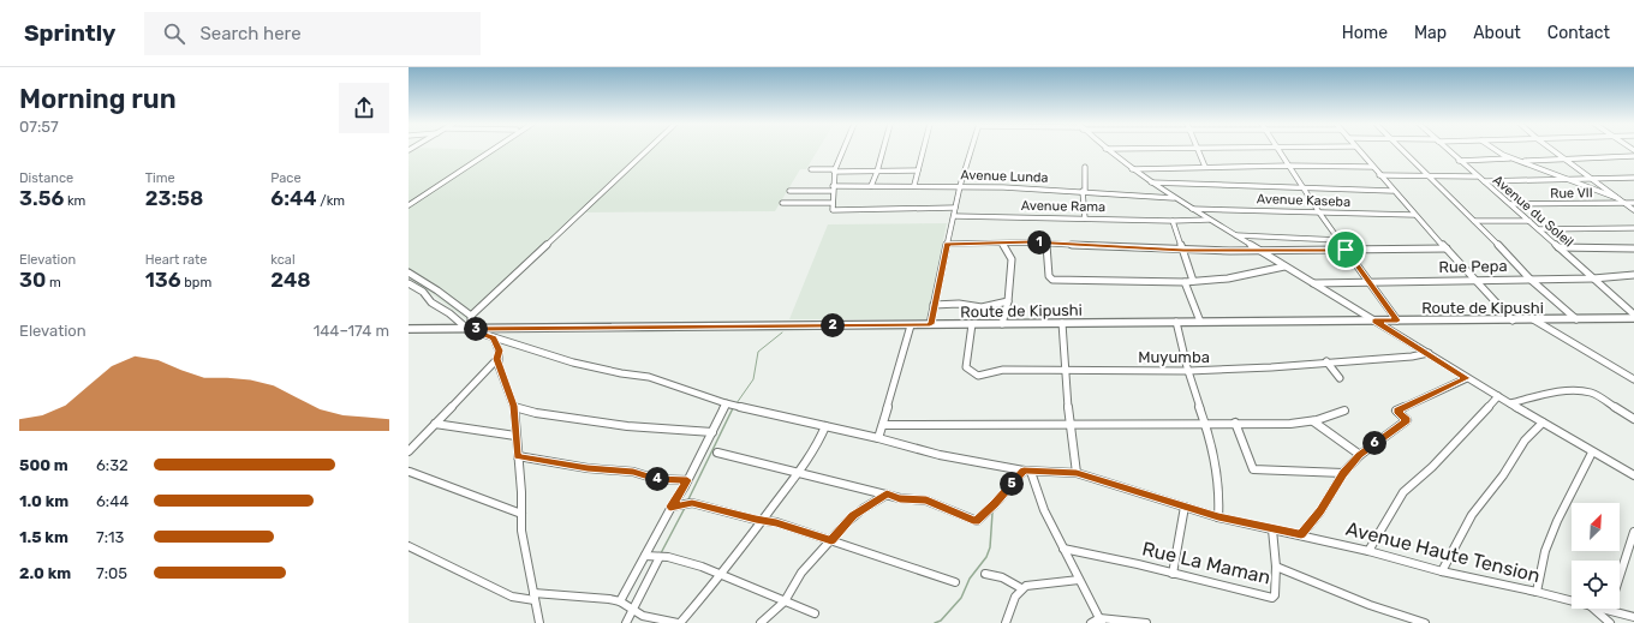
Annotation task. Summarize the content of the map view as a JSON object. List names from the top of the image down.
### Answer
{
  "streets": {
    "main road": ["Route de Kipushi"],
    "street": [
      "Avenue Lunda",
      "Rue VII",
      "Avenue Kaseba",
      "Avenue Rama",
      "Avenue du Soleil",
      "Rue Pepa",
      "Muyumba",
      "Avenue Haute Tension",
      "Rue La Maman"
    ]
  },
  "crossings": [
    ["Rue VII", "Avenue du Soleil"],
    ["Avenue du Soleil", "Rue Pepa"],
    ["Route de Kipushi", "Muyumba"],
    ["Route de Kipushi", "Avenue Haute Tension"],
    ["Avenue Haute Tension", "Rue La Maman"]
  ],
  "north": "top right",
  "page": {
    "header": "Sprintly",
    "search": "Search here",
    "nav": [
      "Home",
      "Map",
      "About",
      "Contact"
    ],
    "heading": ["Morning run", "07:57"],
    "stats": [
      ["Distance", "3.56 km"],
      ["Time", "23:58"],
      ["Pace", "6:44 /km"],
      ["Elevation", "30 m"],
      ["Heart rate", "136 bpm"],
      ["kcal", "248"]
    ],
    "pins": [
      "1",
      "2",
      "3",
      "6",
      "4",
      "5"
    ],
    "chart": ["Elevation", "144–174 m"],
    "list": [
      {
        "name": "500 m",
        "note": "6:32"
      },
      {
        "name": "1.0 km",
        "note": "6:44"
      },
      {
        "name": "1.5 km",
        "note": "7:13"
      },
      {
        "name": "2.0 km",
        "note": "7:05"
      }
    ]
  }
}
